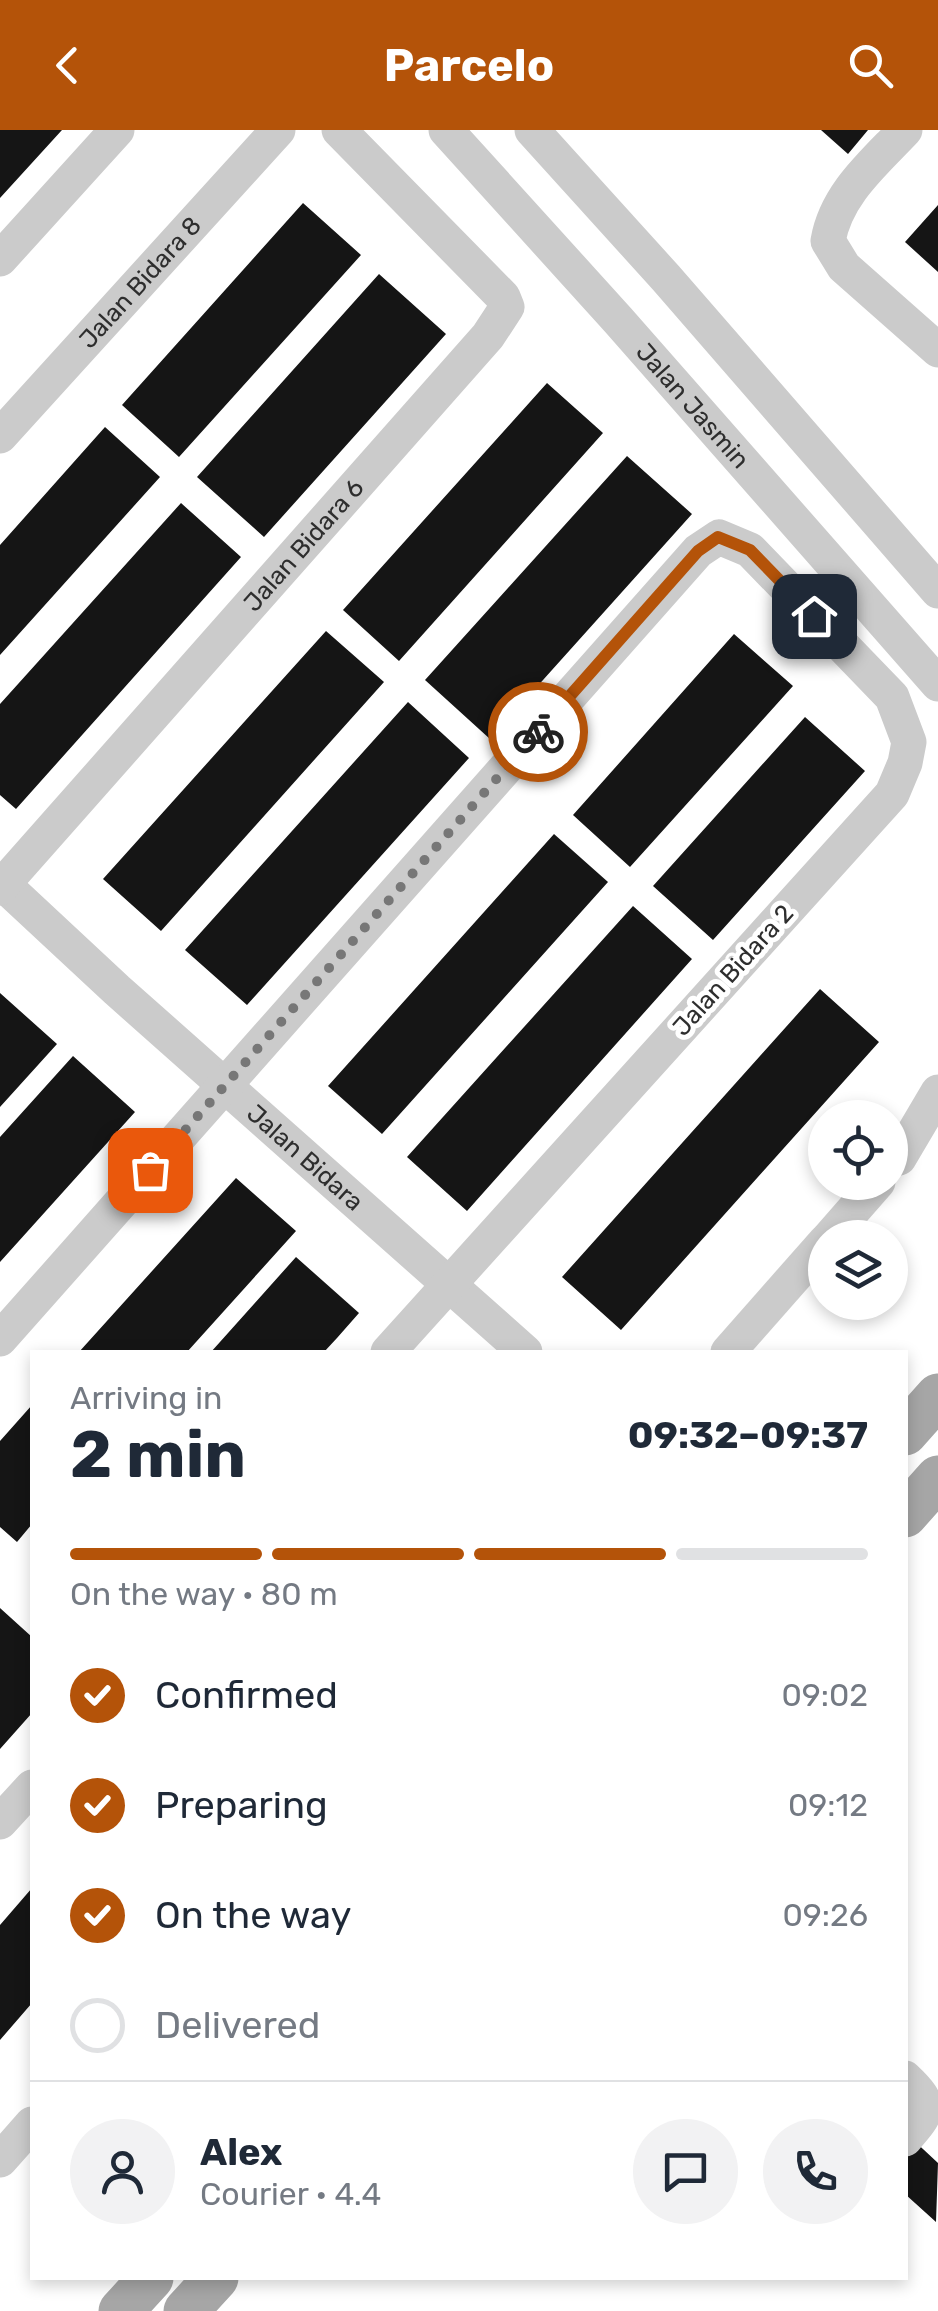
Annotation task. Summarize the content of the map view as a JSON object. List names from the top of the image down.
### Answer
{
  "streets": {
    "street": [
      "Jalan Bidara 8",
      "Jalan Jasmin",
      "Jalan Bidara 6",
      "Jalan Bidara 2",
      "Jalan Bidara"
    ]
  },
  "crossings": [
    ["Jalan Bidara 6", "Jalan Bidara"],
    ["Jalan Bidara 2", "Jalan Bidara"]
  ],
  "page": {
    "header": "Parcelo",
    "heading": ["2 min", "Arriving in", "09:32–09:37"],
    "panel": ["Alex", "Courier · 4.4"],
    "bar": "On the way · 80 m",
    "list": [
      ["Confirmed", "09:02"],
      ["Preparing", "09:12"],
      ["On the way", "09:26"],
      "Delivered"
    ]
  }
}
